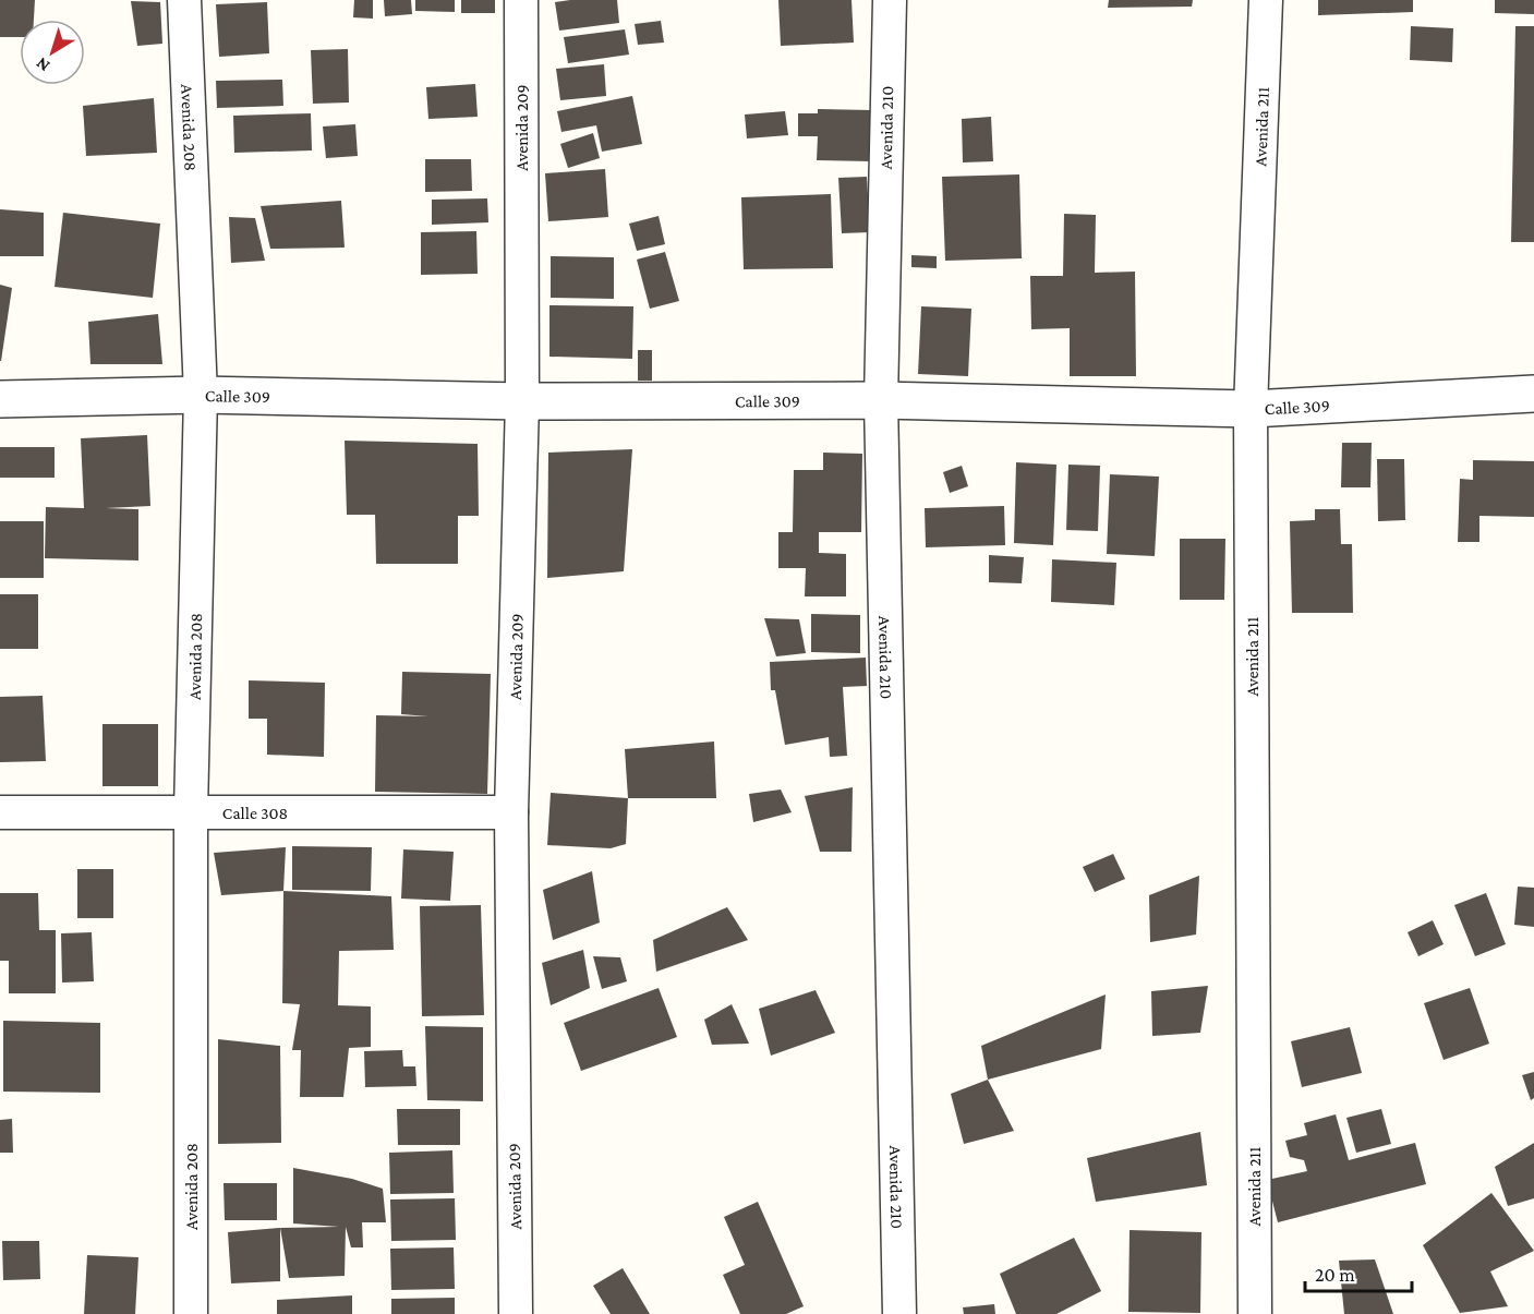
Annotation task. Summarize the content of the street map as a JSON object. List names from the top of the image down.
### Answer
{
  "streets": {
    "street": [
      "Avenida 208",
      "Avenida 209",
      "Avenida 210",
      "Avenida 211",
      "Calle 309",
      "Calle 308"
    ]
  },
  "crossings": [
    ["Avenida 208", "Calle 309"],
    ["Avenida 208", "Calle 308"],
    ["Avenida 209", "Calle 309"],
    ["Avenida 209", "Calle 308"],
    ["Avenida 210", "Calle 309"],
    ["Avenida 211", "Calle 309"]
  ],
  "scale_bar": "20 m",
  "north": "bottom left"
}
